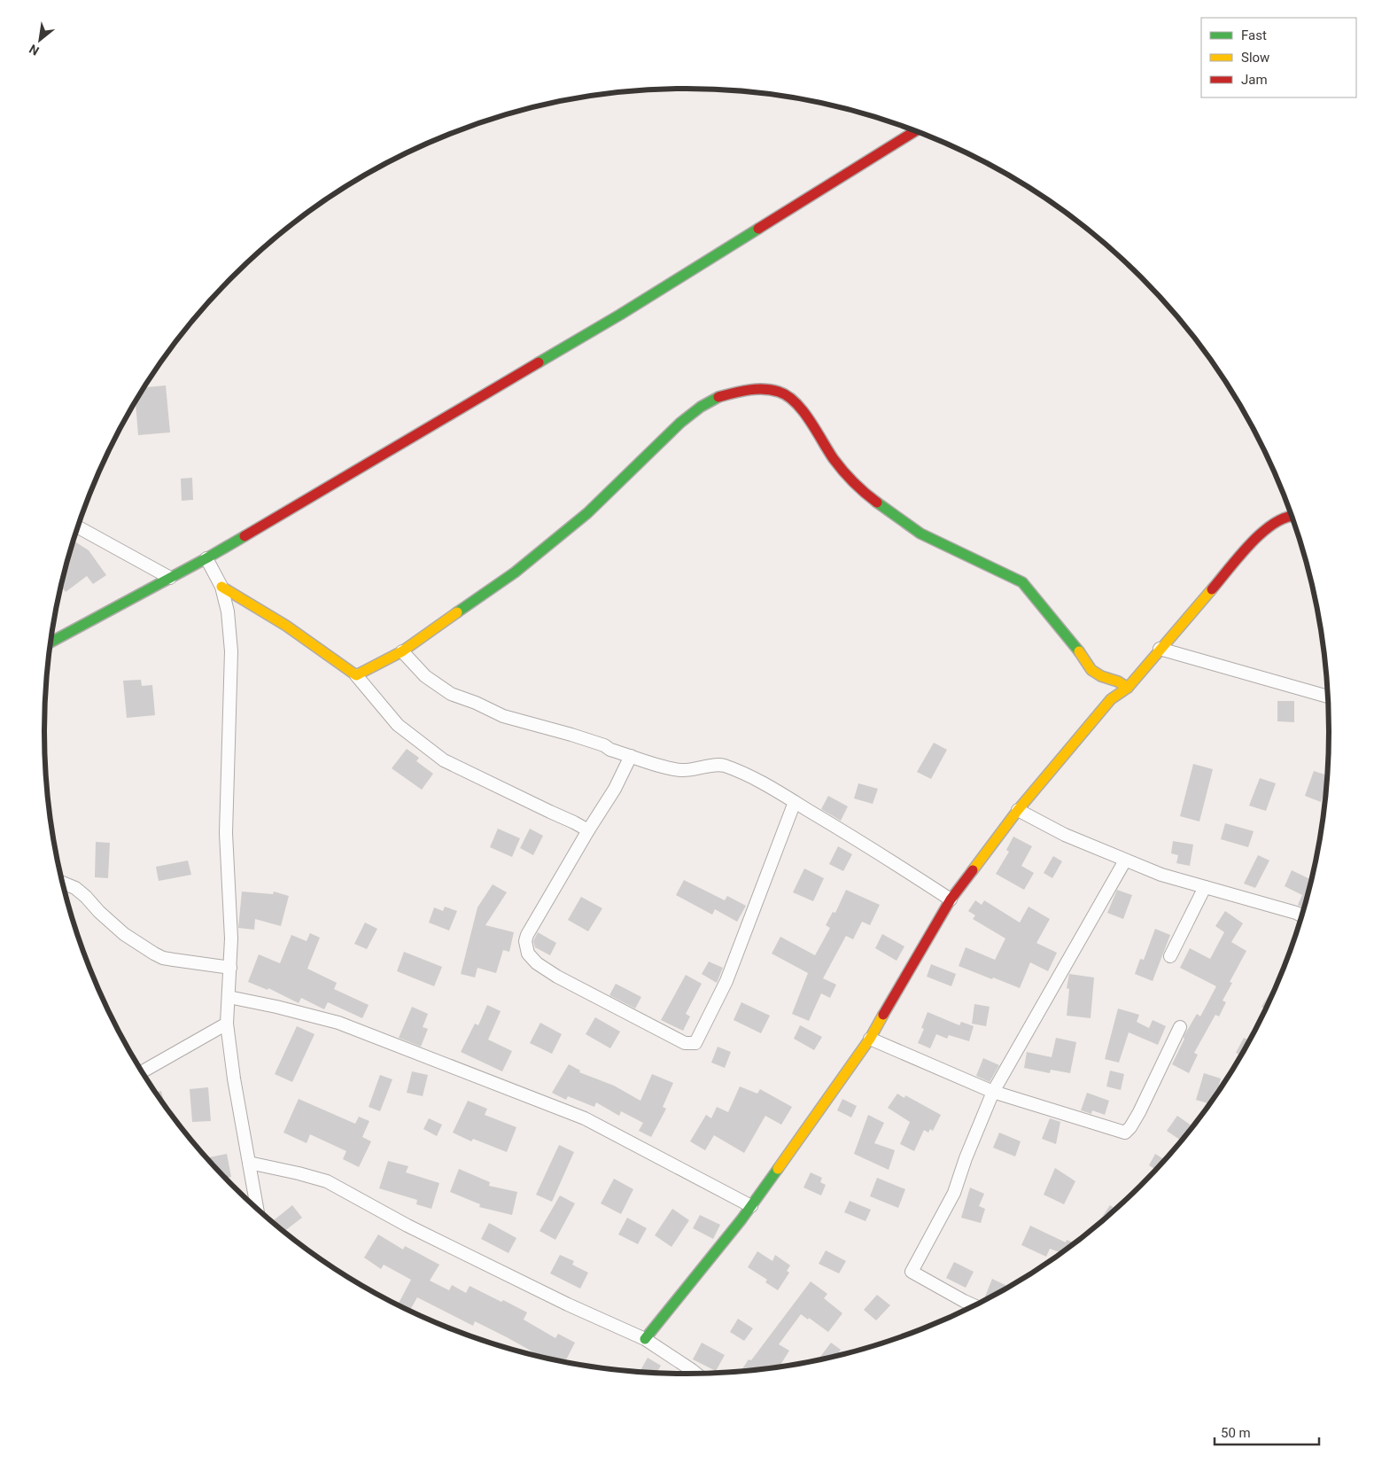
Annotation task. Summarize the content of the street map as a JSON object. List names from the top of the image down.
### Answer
{
  "legend": ["Fast", "Slow", "Jam"],
  "scale_bar": "50 m",
  "north": "bottom left"
}
